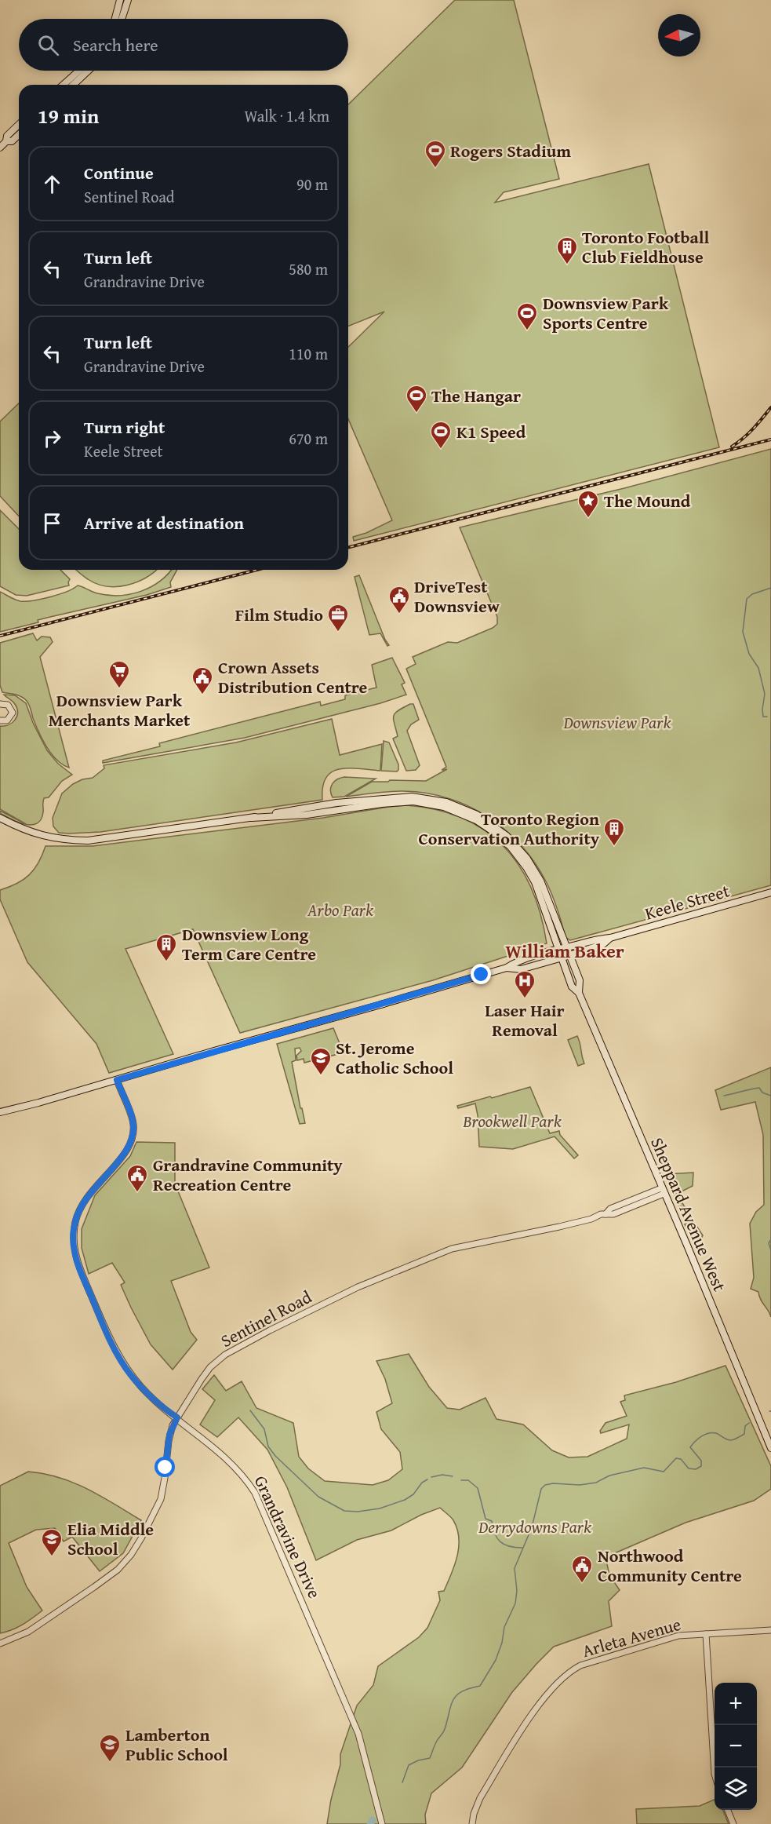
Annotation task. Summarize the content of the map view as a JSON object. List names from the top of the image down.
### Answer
{
  "streets": {
    "main road": ["Keele Street", "Sheppard Avenue West"],
    "street": ["Sentinel Road", "Grandravine Drive", "Arleta Avenue"]
  },
  "crossings": [
    ["Keele Street", "Sheppard Avenue West"],
    ["Keele Street", "Grandravine Drive"],
    ["Sheppard Avenue West", "Sentinel Road"],
    ["Sentinel Road", "Grandravine Drive"]
  ],
  "districts": ["William Baker"],
  "parks": [
    "Downsview Park",
    "Arbo Park",
    "Brookwell Park",
    "Derrydowns Park"
  ],
  "places": {
    "sports": [
      "Rogers Stadium",
      "Downsview Park Sports Centre",
      "The Hangar",
      "K1 Speed"
    ],
    "building": ["Toronto Football Club Fieldhouse", "Toronto Region Conservation Authority", "Downsview Long Term Care Centre"],
    "place": ["The Mound"],
    "public building": [
      "DriveTest Downsview",
      "Crown Assets Distribution Centre",
      "Grandravine Community Recreation Centre",
      "Northwood Community Centre"
    ],
    "office": ["Film Studio"],
    "supermarket": ["Downsview Park Merchants Market"],
    "hospital": ["Laser Hair Removal"],
    "school or university": ["St. Jerome Catholic School", "Elia Middle School", "Lamberton Public School"]
  },
  "north": "left",
  "page": {
    "search": "Search here",
    "heading": ["19 min", "Walk · 1.4 km"],
    "list": [
      ["Continue", "Sentinel Road", "90 m"],
      ["Turn left", "Grandravine Drive", "580 m"],
      ["Turn left", "Grandravine Drive", "110 m"],
      ["Turn right", "Keele Street", "670 m"],
      "Arrive at destination"
    ],
    "map_buttons": ["+", "−"]
  }
}
